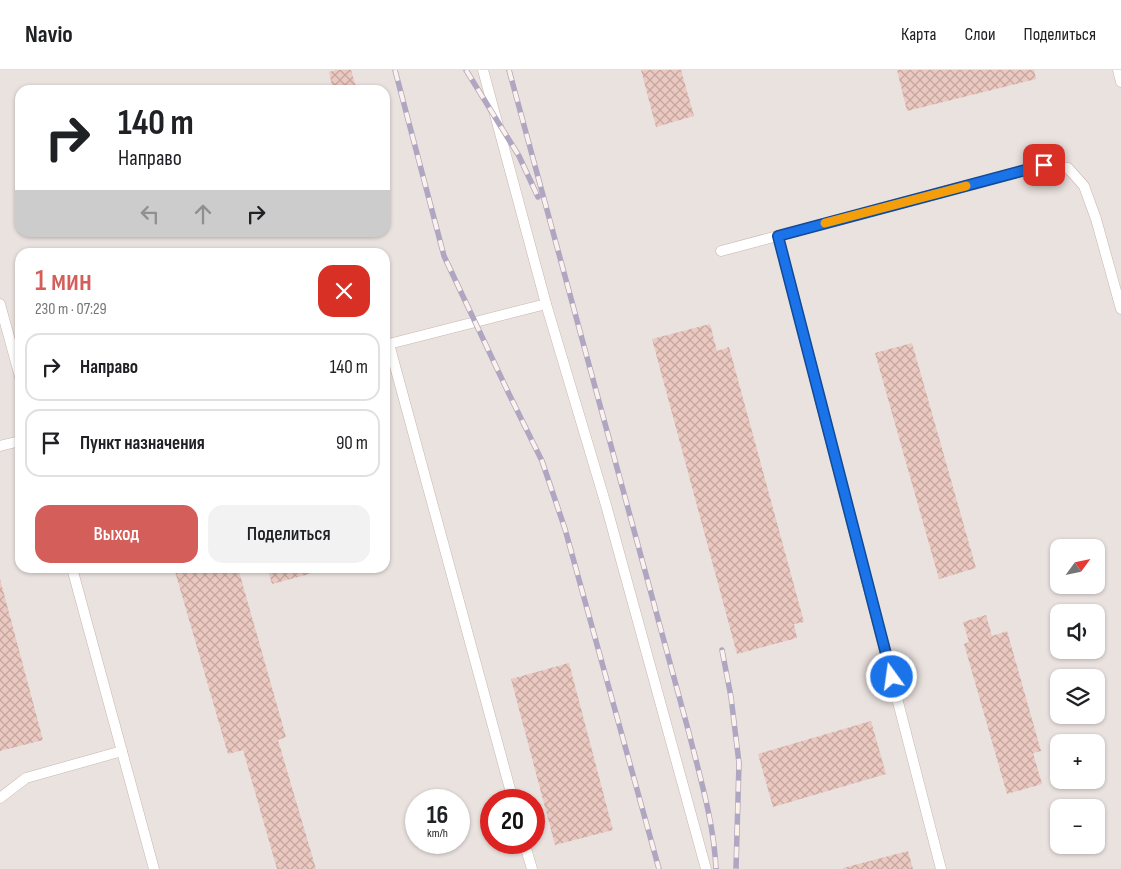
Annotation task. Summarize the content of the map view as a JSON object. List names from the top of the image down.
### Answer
{
  "north": "top right",
  "page": {
    "header": "Navio",
    "nav": ["Карта", "Слои", "Поделиться"],
    "turn": ["140 m", "Направо"],
    "heading": ["1 мин", "230 m · 07:29"],
    "list": [
      {
        "name": "Направо",
        "value": "140 m"
      },
      {
        "name": "Пункт назначения",
        "value": "90 m"
      }
    ],
    "buttons": ["Выход", "Поделиться"],
    "map_buttons": ["+", "−"],
    "speed": "16 km/h",
    "limit": "20"
  }
}
